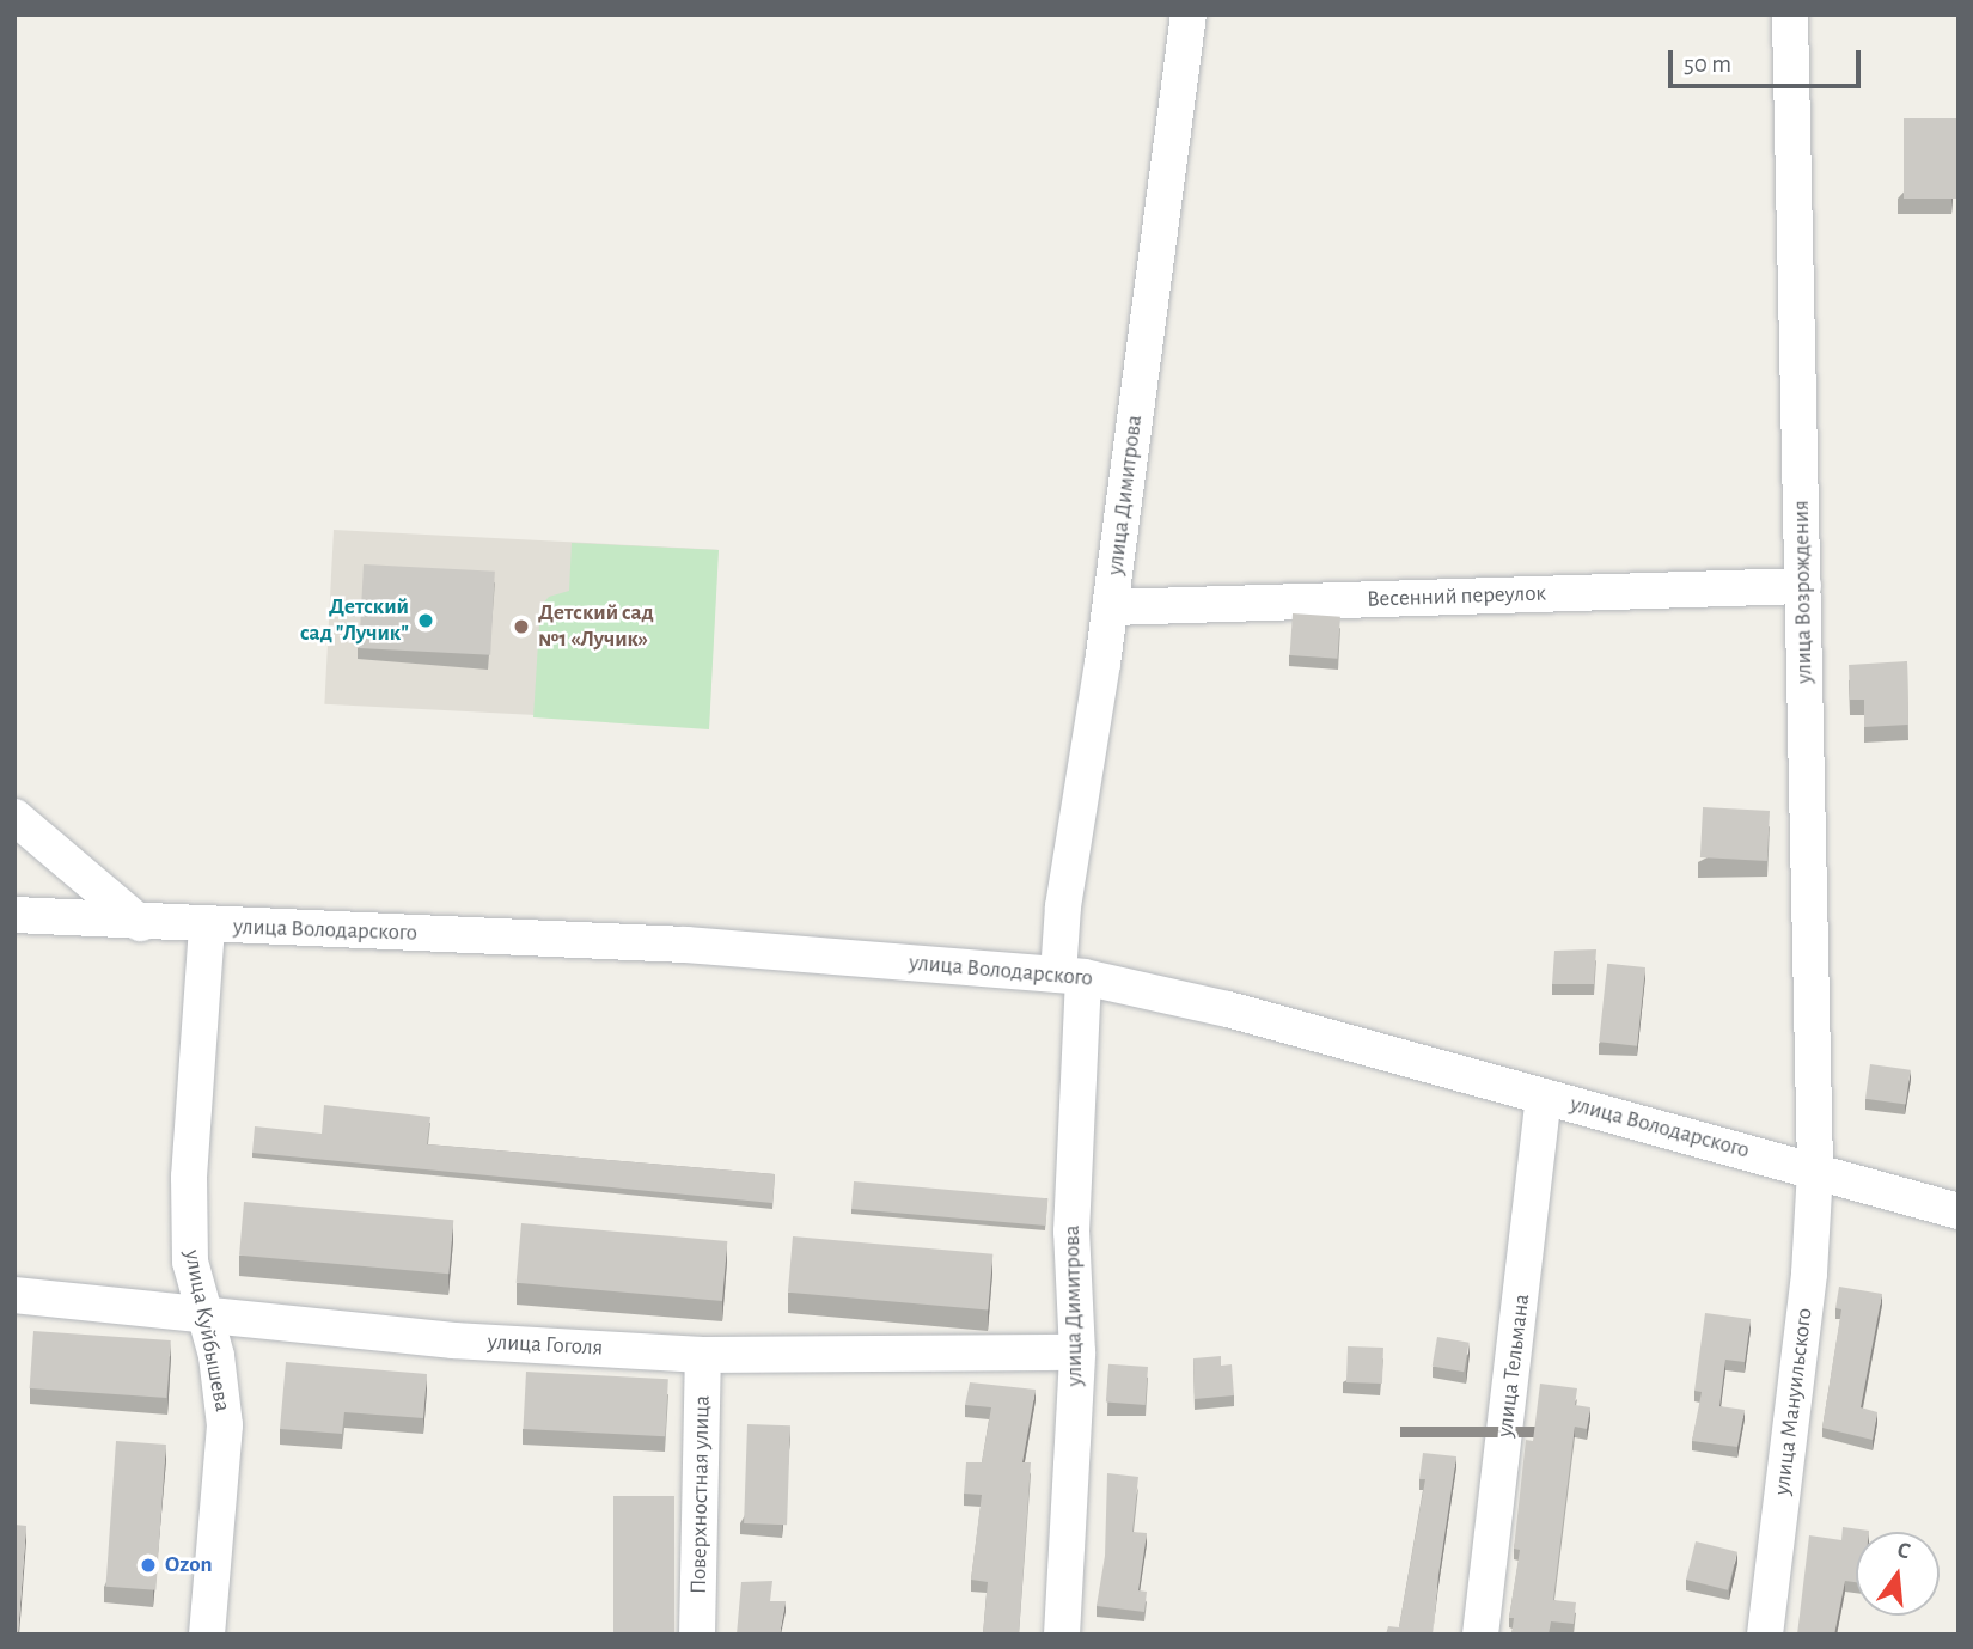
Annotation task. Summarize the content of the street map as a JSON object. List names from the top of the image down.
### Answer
{
  "streets": {
    "street": [
      "улица Димитрова",
      "улица Возрождения",
      "Весенний переулок",
      "улица Володарского",
      "улица Куйбышева",
      "улица Гоголя",
      "улица Тельмана",
      "улица Мануильского",
      "Поверхностная улица"
    ]
  },
  "crossings": [
    ["улица Димитрова", "Весенний переулок"],
    ["улица Димитрова", "улица Володарского"],
    ["улица Димитрова", "улица Гоголя"],
    ["улица Возрождения", "Весенний переулок"],
    ["улица Возрождения", "улица Володарского"],
    ["улица Возрождения", "улица Мануильского"],
    ["улица Володарского", "улица Куйбышева"],
    ["улица Володарского", "улица Тельмана"],
    ["улица Володарского", "улица Мануильского"],
    ["улица Куйбышева", "улица Гоголя"],
    ["улица Гоголя", "Поверхностная улица"]
  ],
  "places": ["Детский сад \"Лучик\"", "Детский сад №1 «Лучик»", "Ozon"],
  "scale_bar": "50 m",
  "north": "top"
}
